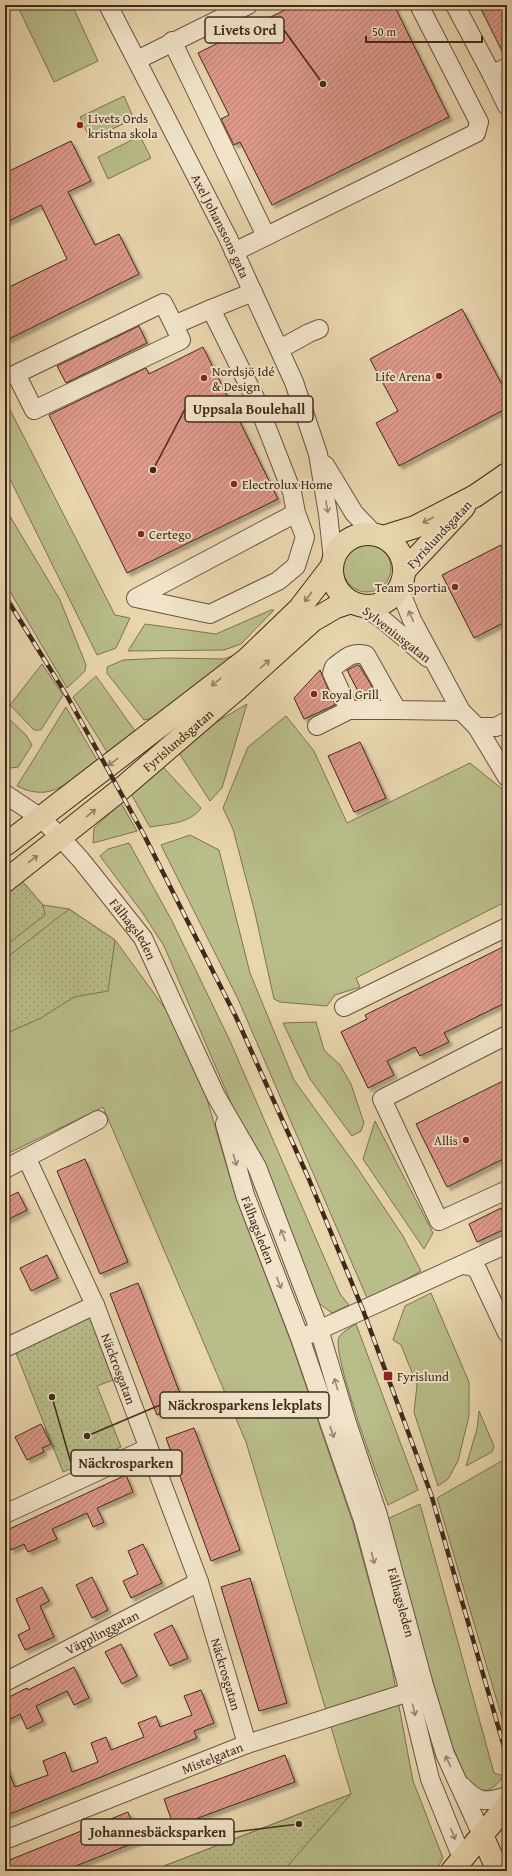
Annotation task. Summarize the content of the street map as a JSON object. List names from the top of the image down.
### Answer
{
  "streets": {
    "main road": ["Fyrislundsgatan", "Fålhagsleden"],
    "street": [
      "Axel Johanssons gata",
      "Sylveniusgatan",
      "Näckrosgatan",
      "Väpplinggatan",
      "Mistelgatan"
    ]
  },
  "crossings": [
    ["Axel Johanssons gata", "Fyrislundsgatan"],
    ["Axel Johanssons gata", "Sylveniusgatan"],
    ["Fyrislundsgatan", "Sylveniusgatan"],
    ["Fyrislundsgatan", "Fålhagsleden"],
    ["Fålhagsleden", "Mistelgatan"],
    ["Näckrosgatan", "Väpplinggatan"],
    ["Näckrosgatan", "Mistelgatan"]
  ],
  "places": {
    "other": [
      "Livets Ord",
      "Livets Ords kristna skola",
      "Life Arena",
      "Nordsjö Idé & Design",
      "Uppsala Boulehall",
      "Electrolux Home",
      "Certego",
      "Team Sportia",
      "Royal Grill",
      "Allis",
      "Näckrosparken",
      "Näckrosparkens lekplats",
      "Johannesbäcksparken"
    ],
    "transit": ["Fyrislund"]
  },
  "scale_bar": "50 m"
}
